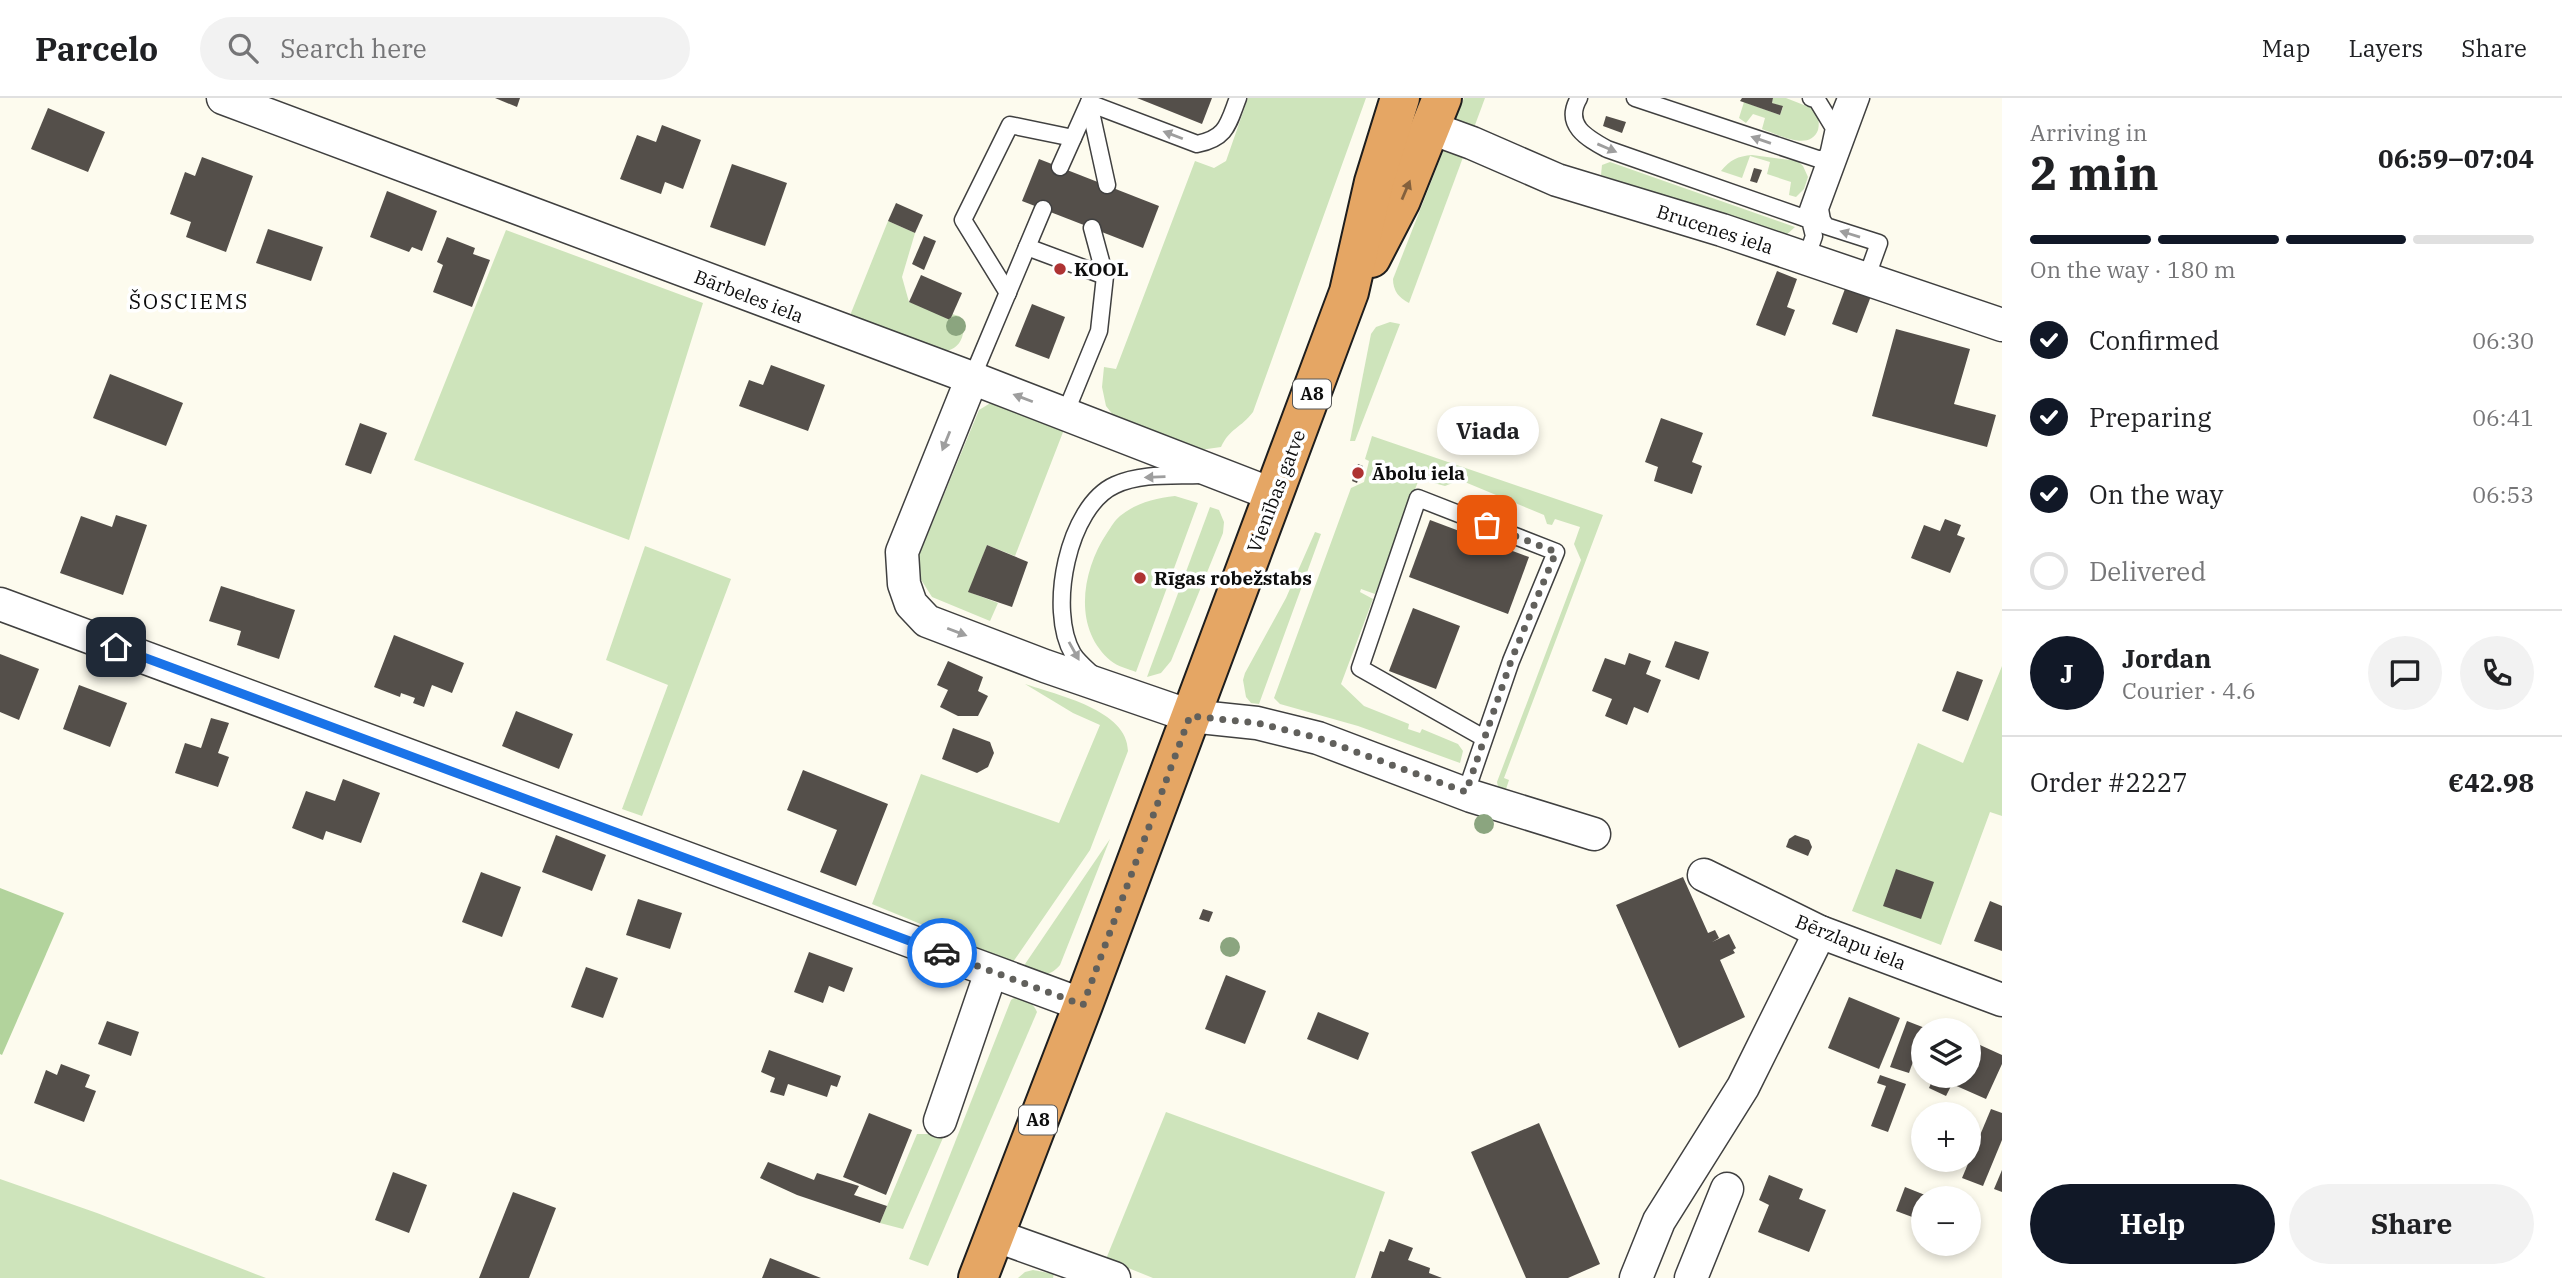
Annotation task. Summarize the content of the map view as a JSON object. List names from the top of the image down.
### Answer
{
  "streets": {
    "highway": ["A8", "Vienības gatve"],
    "street": ["Brucenes iela", "Bārbeles iela", "Bērzlapu iela"]
  },
  "crossings": [
    ["Brucenes iela", "Vienības gatve"],
    ["Bārbeles iela", "Vienības gatve"]
  ],
  "districts": ["ŠOSCIEMS"],
  "places": [
    "KOOL",
    "Ābolu iela",
    "Viada",
    "Rīgas robežstabs"
  ],
  "page": {
    "header": "Parcelo",
    "search": "Search here",
    "nav": ["Map", "Layers", "Share"],
    "heading": ["2 min", "Arriving in", "06:59–07:04"],
    "panel": [
      "Jordan",
      "Courier · 4.6",
      "Order #2227",
      "€42.98"
    ],
    "bar": "On the way · 180 m",
    "list": [
      ["Confirmed", "06:30"],
      ["Preparing", "06:41"],
      ["On the way", "06:53"],
      "Delivered"
    ],
    "bubble": "Viada",
    "round": "J",
    "map_buttons": ["+", "−"],
    "buttons": ["Help", "Share"]
  }
}
